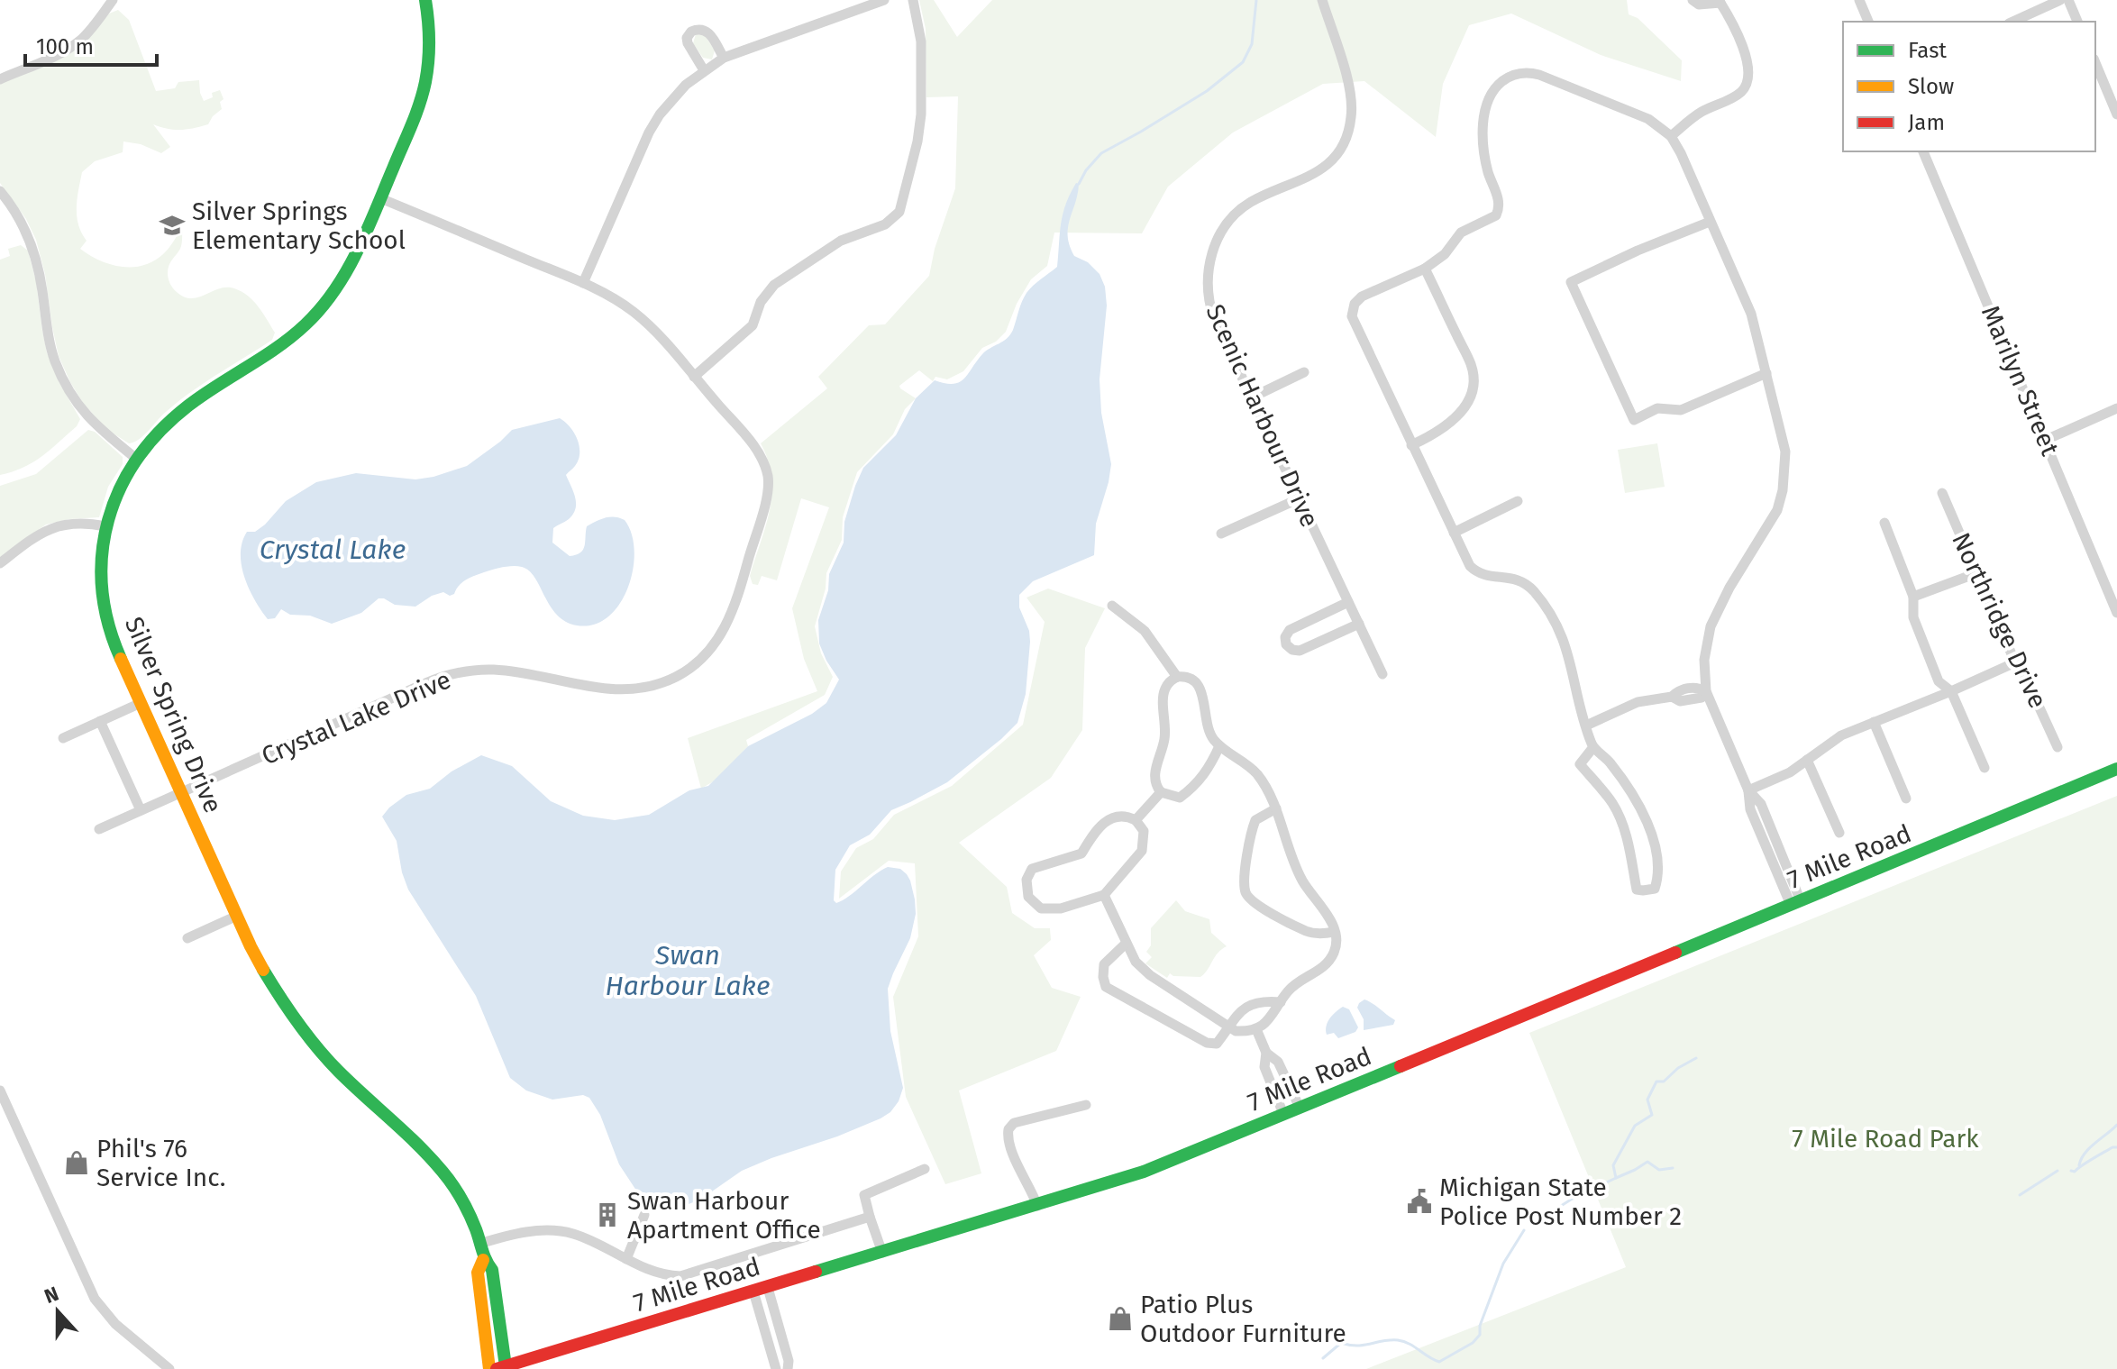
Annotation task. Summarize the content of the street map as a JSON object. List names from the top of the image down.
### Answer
{
  "streets": {
    "street": [
      "Marilyn Street",
      "Scenic Harbour Drive",
      "Northridge Drive",
      "Silver Spring Drive",
      "Crystal Lake Drive",
      "7 Mile Road"
    ]
  },
  "crossings": [
    ["Silver Spring Drive", "Crystal Lake Drive"],
    ["Silver Spring Drive", "7 Mile Road"]
  ],
  "water": ["Crystal Lake", "Swan Harbour Lake"],
  "parks": ["7 Mile Road Park"],
  "places": {
    "school or university": ["Silver Springs Elementary School"],
    "shop": ["Phil's 76 Service Inc.", "Patio Plus Outdoor Furniture"],
    "public building": ["Michigan State Police Post Number 2"],
    "building": ["Swan Harbour Apartment Office"]
  },
  "legend": ["Fast", "Slow", "Jam"],
  "scale_bar": "100 m",
  "north": "top"
}
